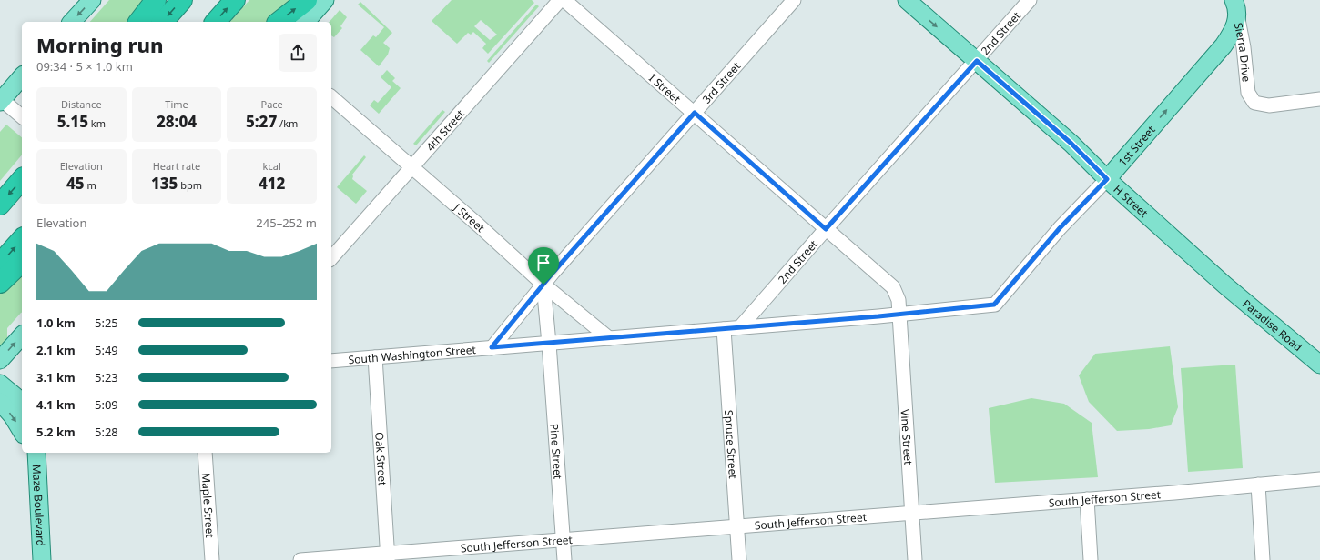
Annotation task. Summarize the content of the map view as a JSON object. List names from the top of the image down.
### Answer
{
  "streets": {
    "main road": [
      "1st Street",
      "H Street",
      "Paradise Road",
      "Maze Boulevard"
    ],
    "street": [
      "2nd Street",
      "Sierra Drive",
      "3rd Street",
      "I Street",
      "4th Street",
      "J Street",
      "South Washington Street",
      "Vine Street",
      "Spruce Street",
      "Pine Street",
      "Oak Street",
      "South Jefferson Street",
      "Maple Street"
    ]
  },
  "crossings": [
    ["2nd Street", "I Street"],
    ["2nd Street", "H Street"],
    ["2nd Street", "South Washington Street"],
    ["Sierra Drive", "1st Street"],
    ["3rd Street", "I Street"],
    ["3rd Street", "J Street"],
    ["3rd Street", "South Washington Street"],
    ["3rd Street", "Pine Street"],
    ["I Street", "South Washington Street"],
    ["I Street", "Vine Street"],
    ["4th Street", "J Street"],
    ["1st Street", "H Street"],
    ["1st Street", "South Washington Street"],
    ["H Street", "Paradise Road"],
    ["J Street", "South Washington Street"],
    ["J Street", "Pine Street"],
    ["South Washington Street", "Vine Street"],
    ["South Washington Street", "Spruce Street"],
    ["South Washington Street", "Pine Street"],
    ["South Washington Street", "Oak Street"],
    ["Vine Street", "South Jefferson Street"],
    ["Spruce Street", "South Jefferson Street"],
    ["Pine Street", "South Jefferson Street"],
    ["Oak Street", "South Jefferson Street"]
  ],
  "one_way": ["1st Street"],
  "page": {
    "heading": ["Morning run", "09:34 · 5 × 1.0 km"],
    "stats": [
      ["Distance", "5.15 km"],
      ["Time", "28:04"],
      ["Pace", "5:27 /km"],
      ["Elevation", "45 m"],
      ["Heart rate", "135 bpm"],
      ["kcal", "412"]
    ],
    "chart": ["Elevation", "245–252 m"],
    "list": [
      {
        "name": "1.0 km",
        "note": "5:25"
      },
      {
        "name": "2.1 km",
        "note": "5:49"
      },
      {
        "name": "3.1 km",
        "note": "5:23"
      },
      {
        "name": "4.1 km",
        "note": "5:09"
      },
      {
        "name": "5.2 km",
        "note": "5:28"
      }
    ]
  }
}
